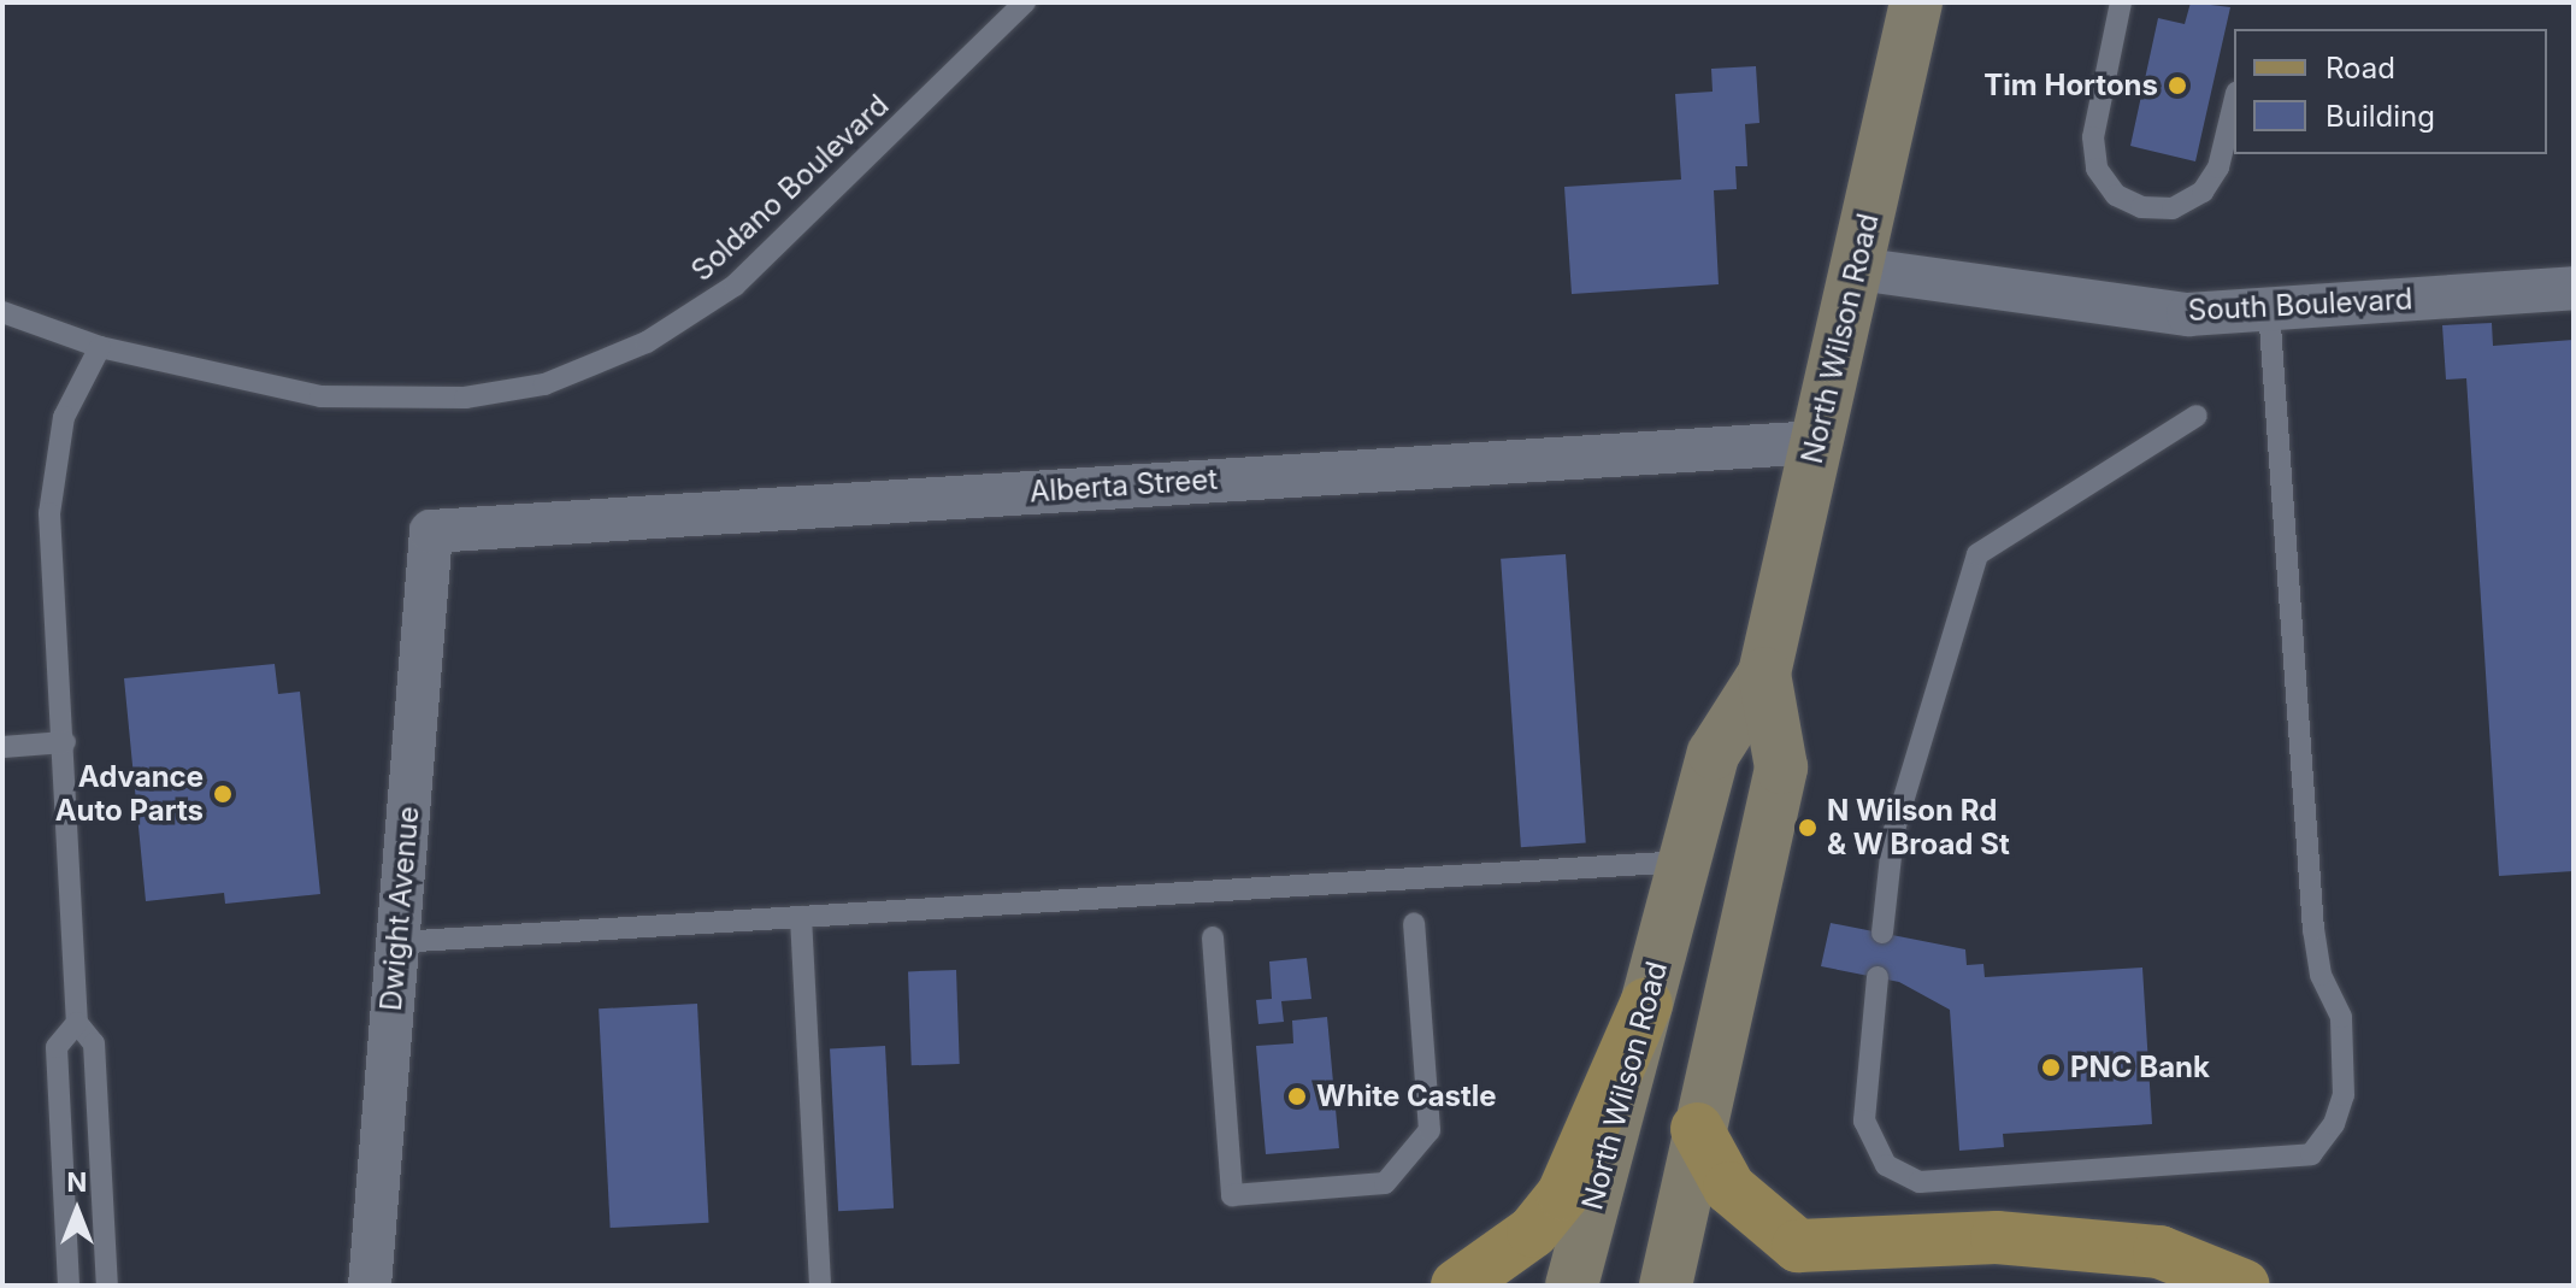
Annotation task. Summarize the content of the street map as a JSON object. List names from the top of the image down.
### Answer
{
  "streets": {
    "main road": ["North Wilson Road"],
    "street": ["South Boulevard", "Alberta Street", "Dwight Avenue"],
    "lane": ["Soldano Boulevard"]
  },
  "crossings": [
    ["South Boulevard", "North Wilson Road"],
    ["North Wilson Road", "Alberta Street"],
    ["Alberta Street", "Dwight Avenue"]
  ],
  "places": [
    "Tim Hortons",
    "Advance Auto Parts",
    "N Wilson Rd & W Broad St",
    "PNC Bank",
    "White Castle"
  ],
  "legend": ["Road", "Building"],
  "north": "top"
}
